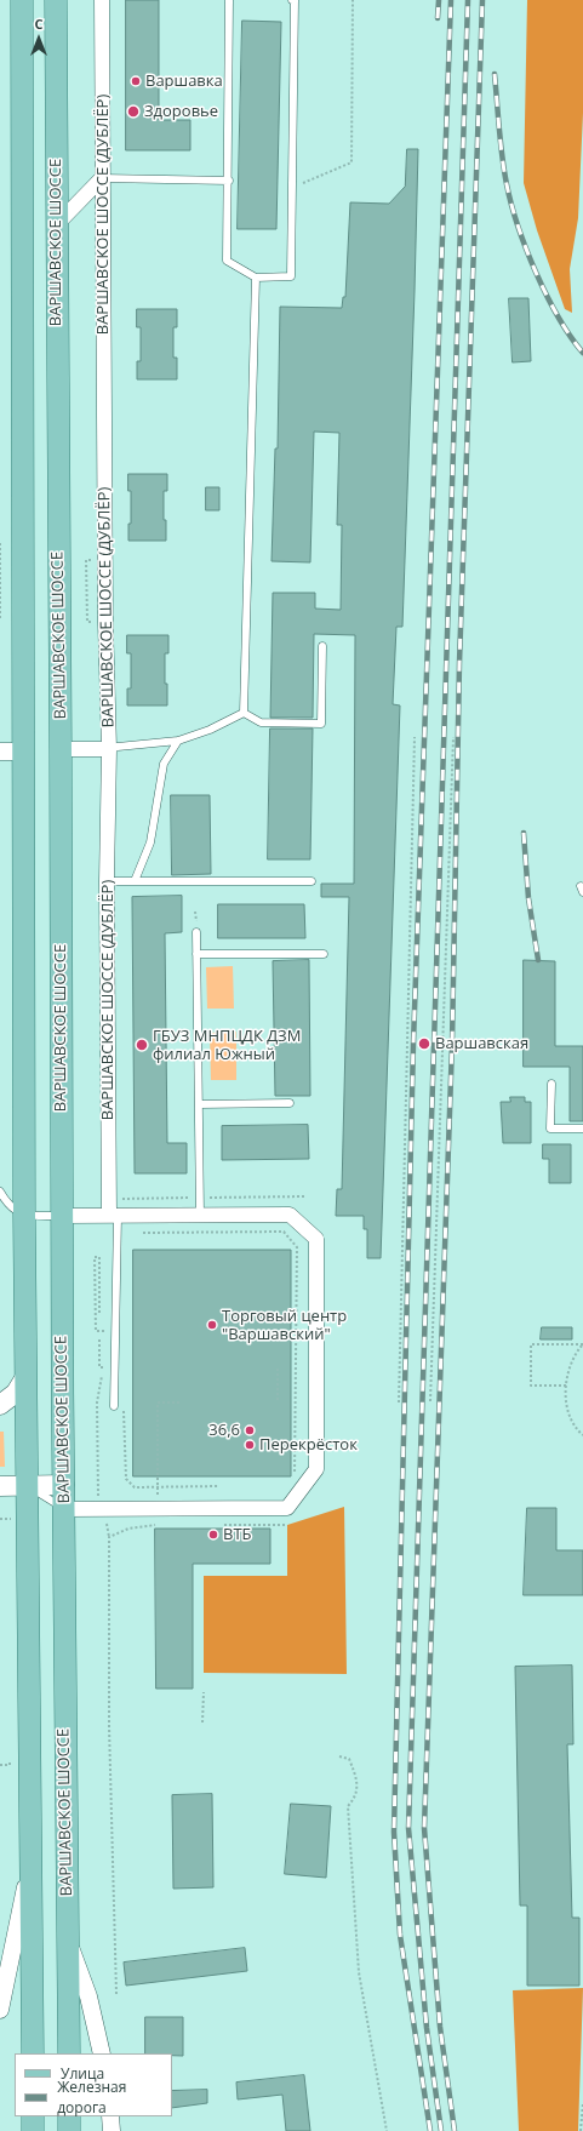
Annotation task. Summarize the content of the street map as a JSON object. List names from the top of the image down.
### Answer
{
  "streets": {
    "main road": ["ВАРШАВСКОЕ ШОССЕ"],
    "street": ["ВАРШАВСКОЕ ШОССЕ (ДУБЛЁР)"]
  },
  "places": [
    "Варшавка",
    "Здоровье",
    "Варшавская",
    "ГБУЗ МНПЦДК ДЗМ филиал Южный",
    "Торговый центр \"Варшавский\"",
    "36,6",
    "Перекрёсток",
    "ВТБ"
  ],
  "legend": ["Улица", "Железная дорога"],
  "north": "top"
}
